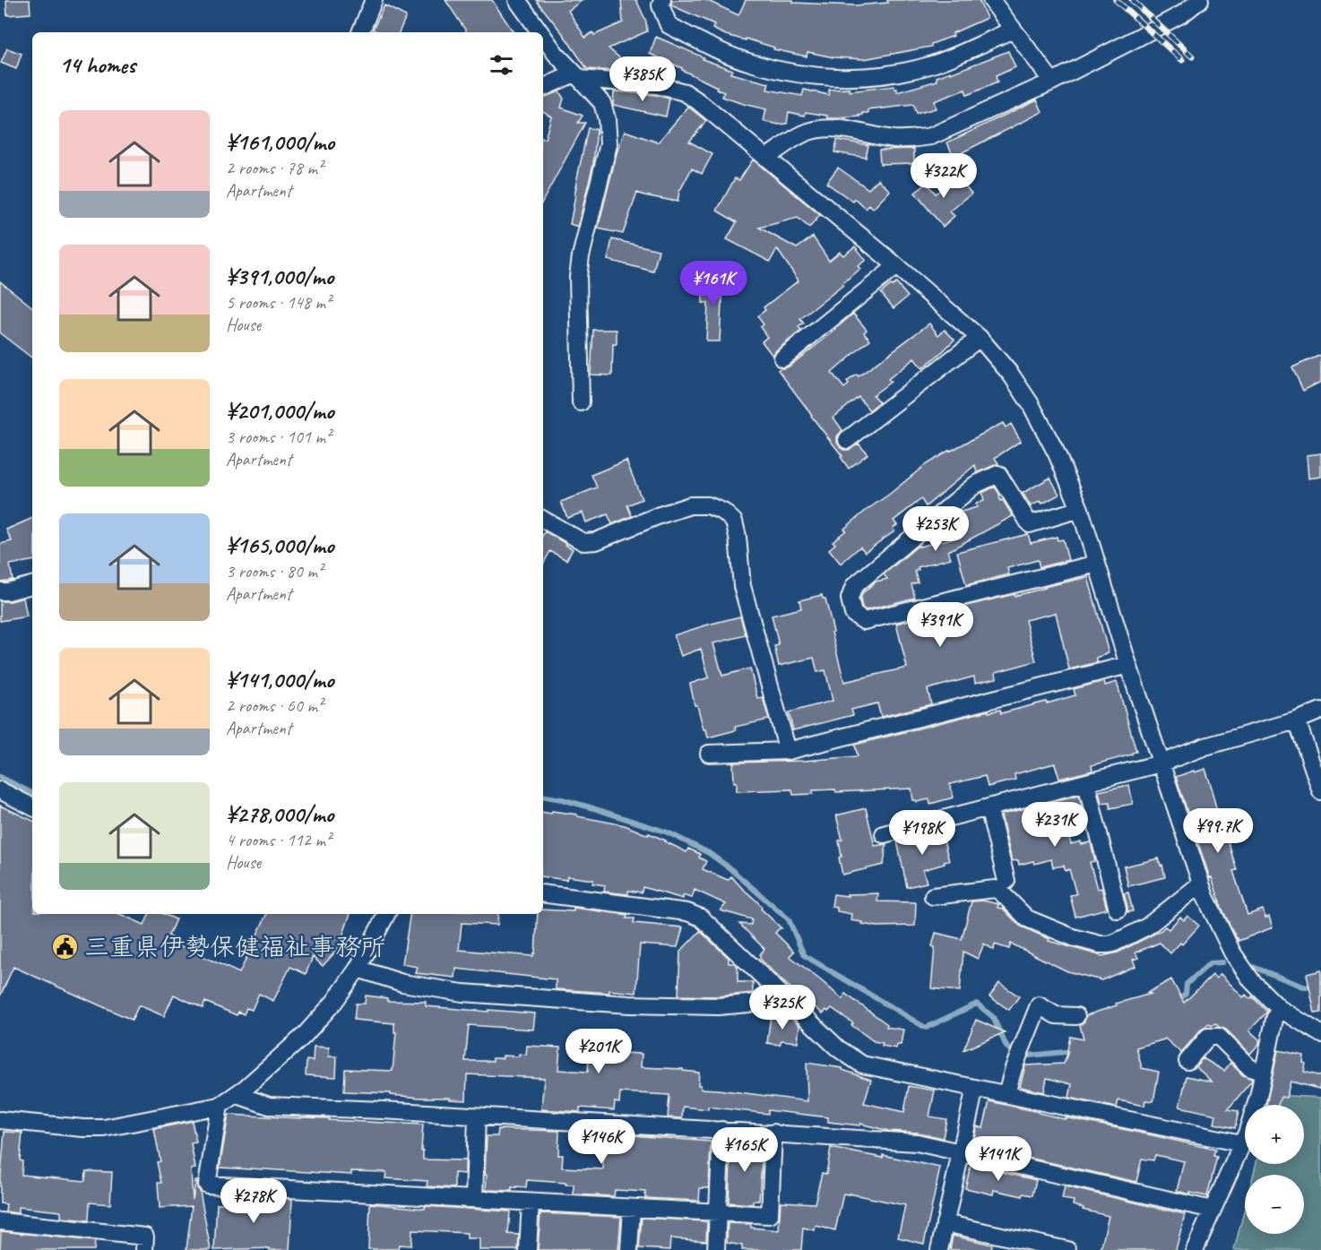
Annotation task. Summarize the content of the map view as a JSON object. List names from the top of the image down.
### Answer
{
  "places": {
    "public building": ["三重県伊勢保健福祉事務所"]
  },
  "page": {
    "heading": "14 homes",
    "price": [
      "¥385K",
      "¥322K",
      "¥161K",
      "¥253K",
      "¥391K",
      "¥231K",
      "¥99.7K",
      "¥198K",
      "¥325K",
      "¥201K",
      "¥146K",
      "¥165K",
      "¥141K",
      "¥278K"
    ],
    "list": [
      {
        "name": "¥161,000/mo",
        "note": "2 rooms · 78 m² · Apartment"
      },
      {
        "name": "¥391,000/mo",
        "note": "5 rooms · 148 m² · House"
      },
      {
        "name": "¥201,000/mo",
        "note": "3 rooms · 101 m² · Apartment"
      },
      {
        "name": "¥165,000/mo",
        "note": "3 rooms · 80 m² · Apartment"
      },
      {
        "name": "¥141,000/mo",
        "note": "2 rooms · 60 m² · Apartment"
      },
      {
        "name": "¥278,000/mo",
        "note": "4 rooms · 112 m² · House"
      }
    ],
    "map_buttons": ["+", "−"]
  }
}
